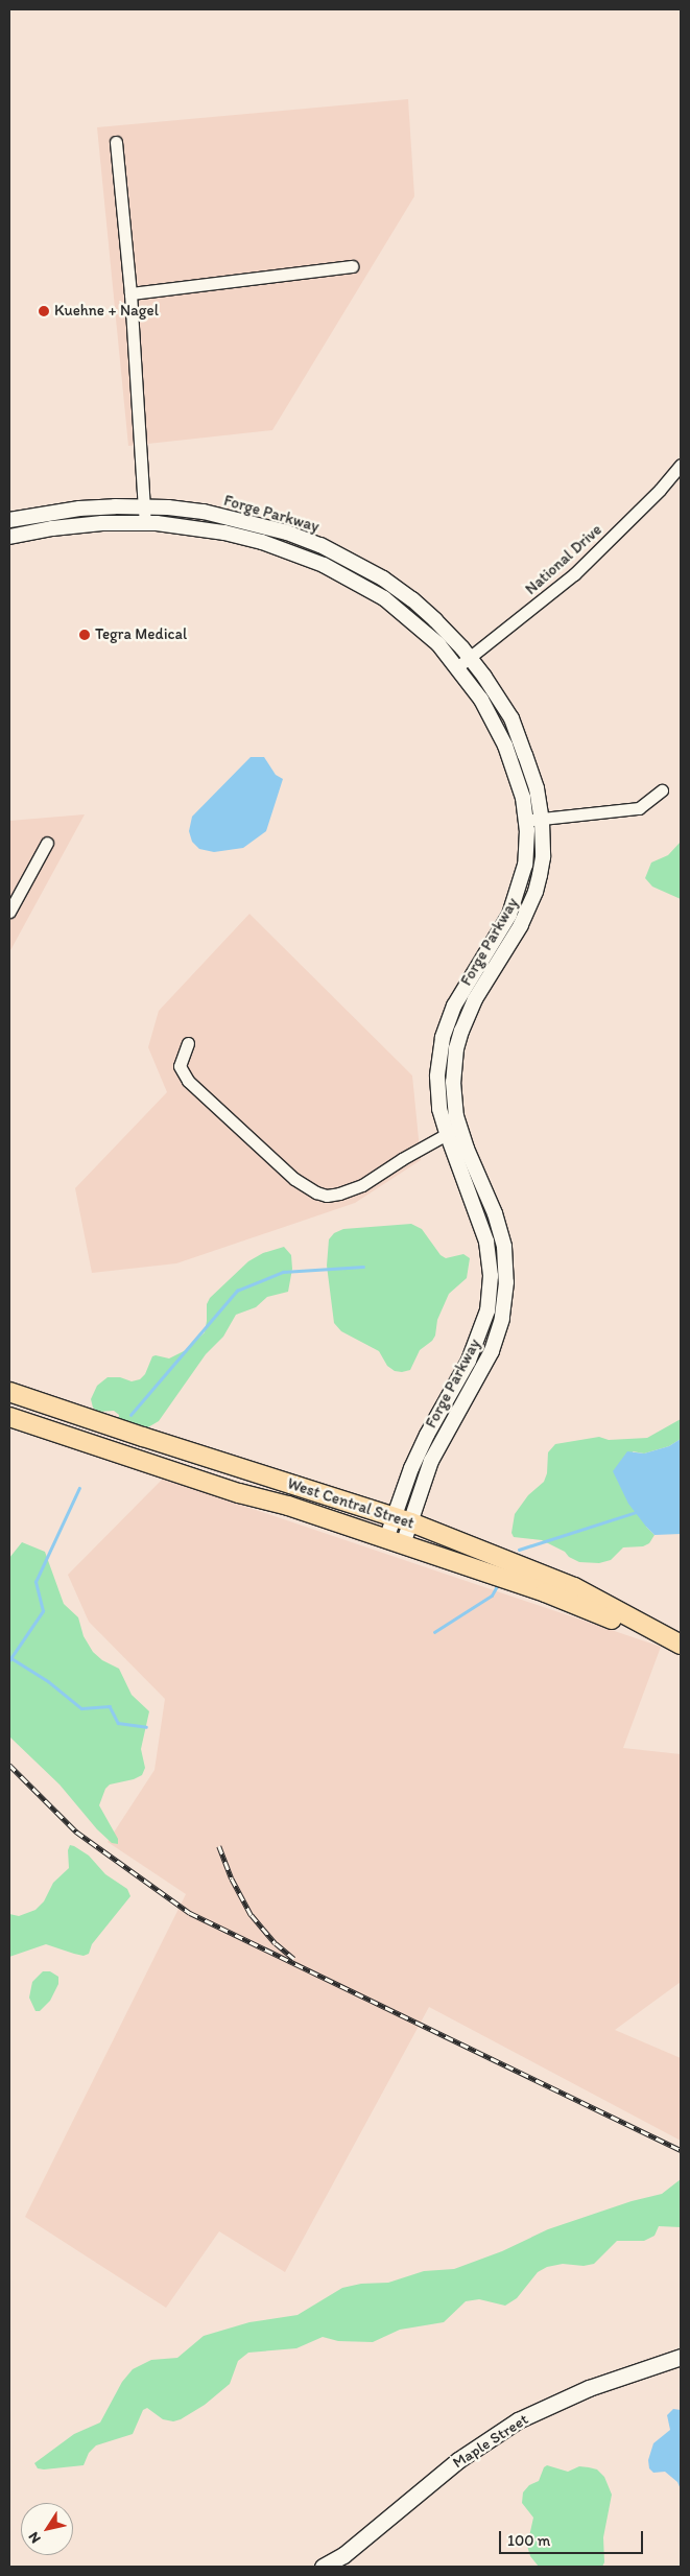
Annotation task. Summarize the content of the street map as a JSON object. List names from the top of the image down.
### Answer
{
  "streets": {
    "main road": ["West Central Street", "Maple Street"],
    "street": ["Forge Parkway", "National Drive"]
  },
  "crossings": [
    ["Forge Parkway", "National Drive"],
    ["Forge Parkway", "West Central Street"]
  ],
  "places": ["Kuehne + Nagel", "Tegra Medical"],
  "scale_bar": "100 m",
  "north": "bottom left"
}
